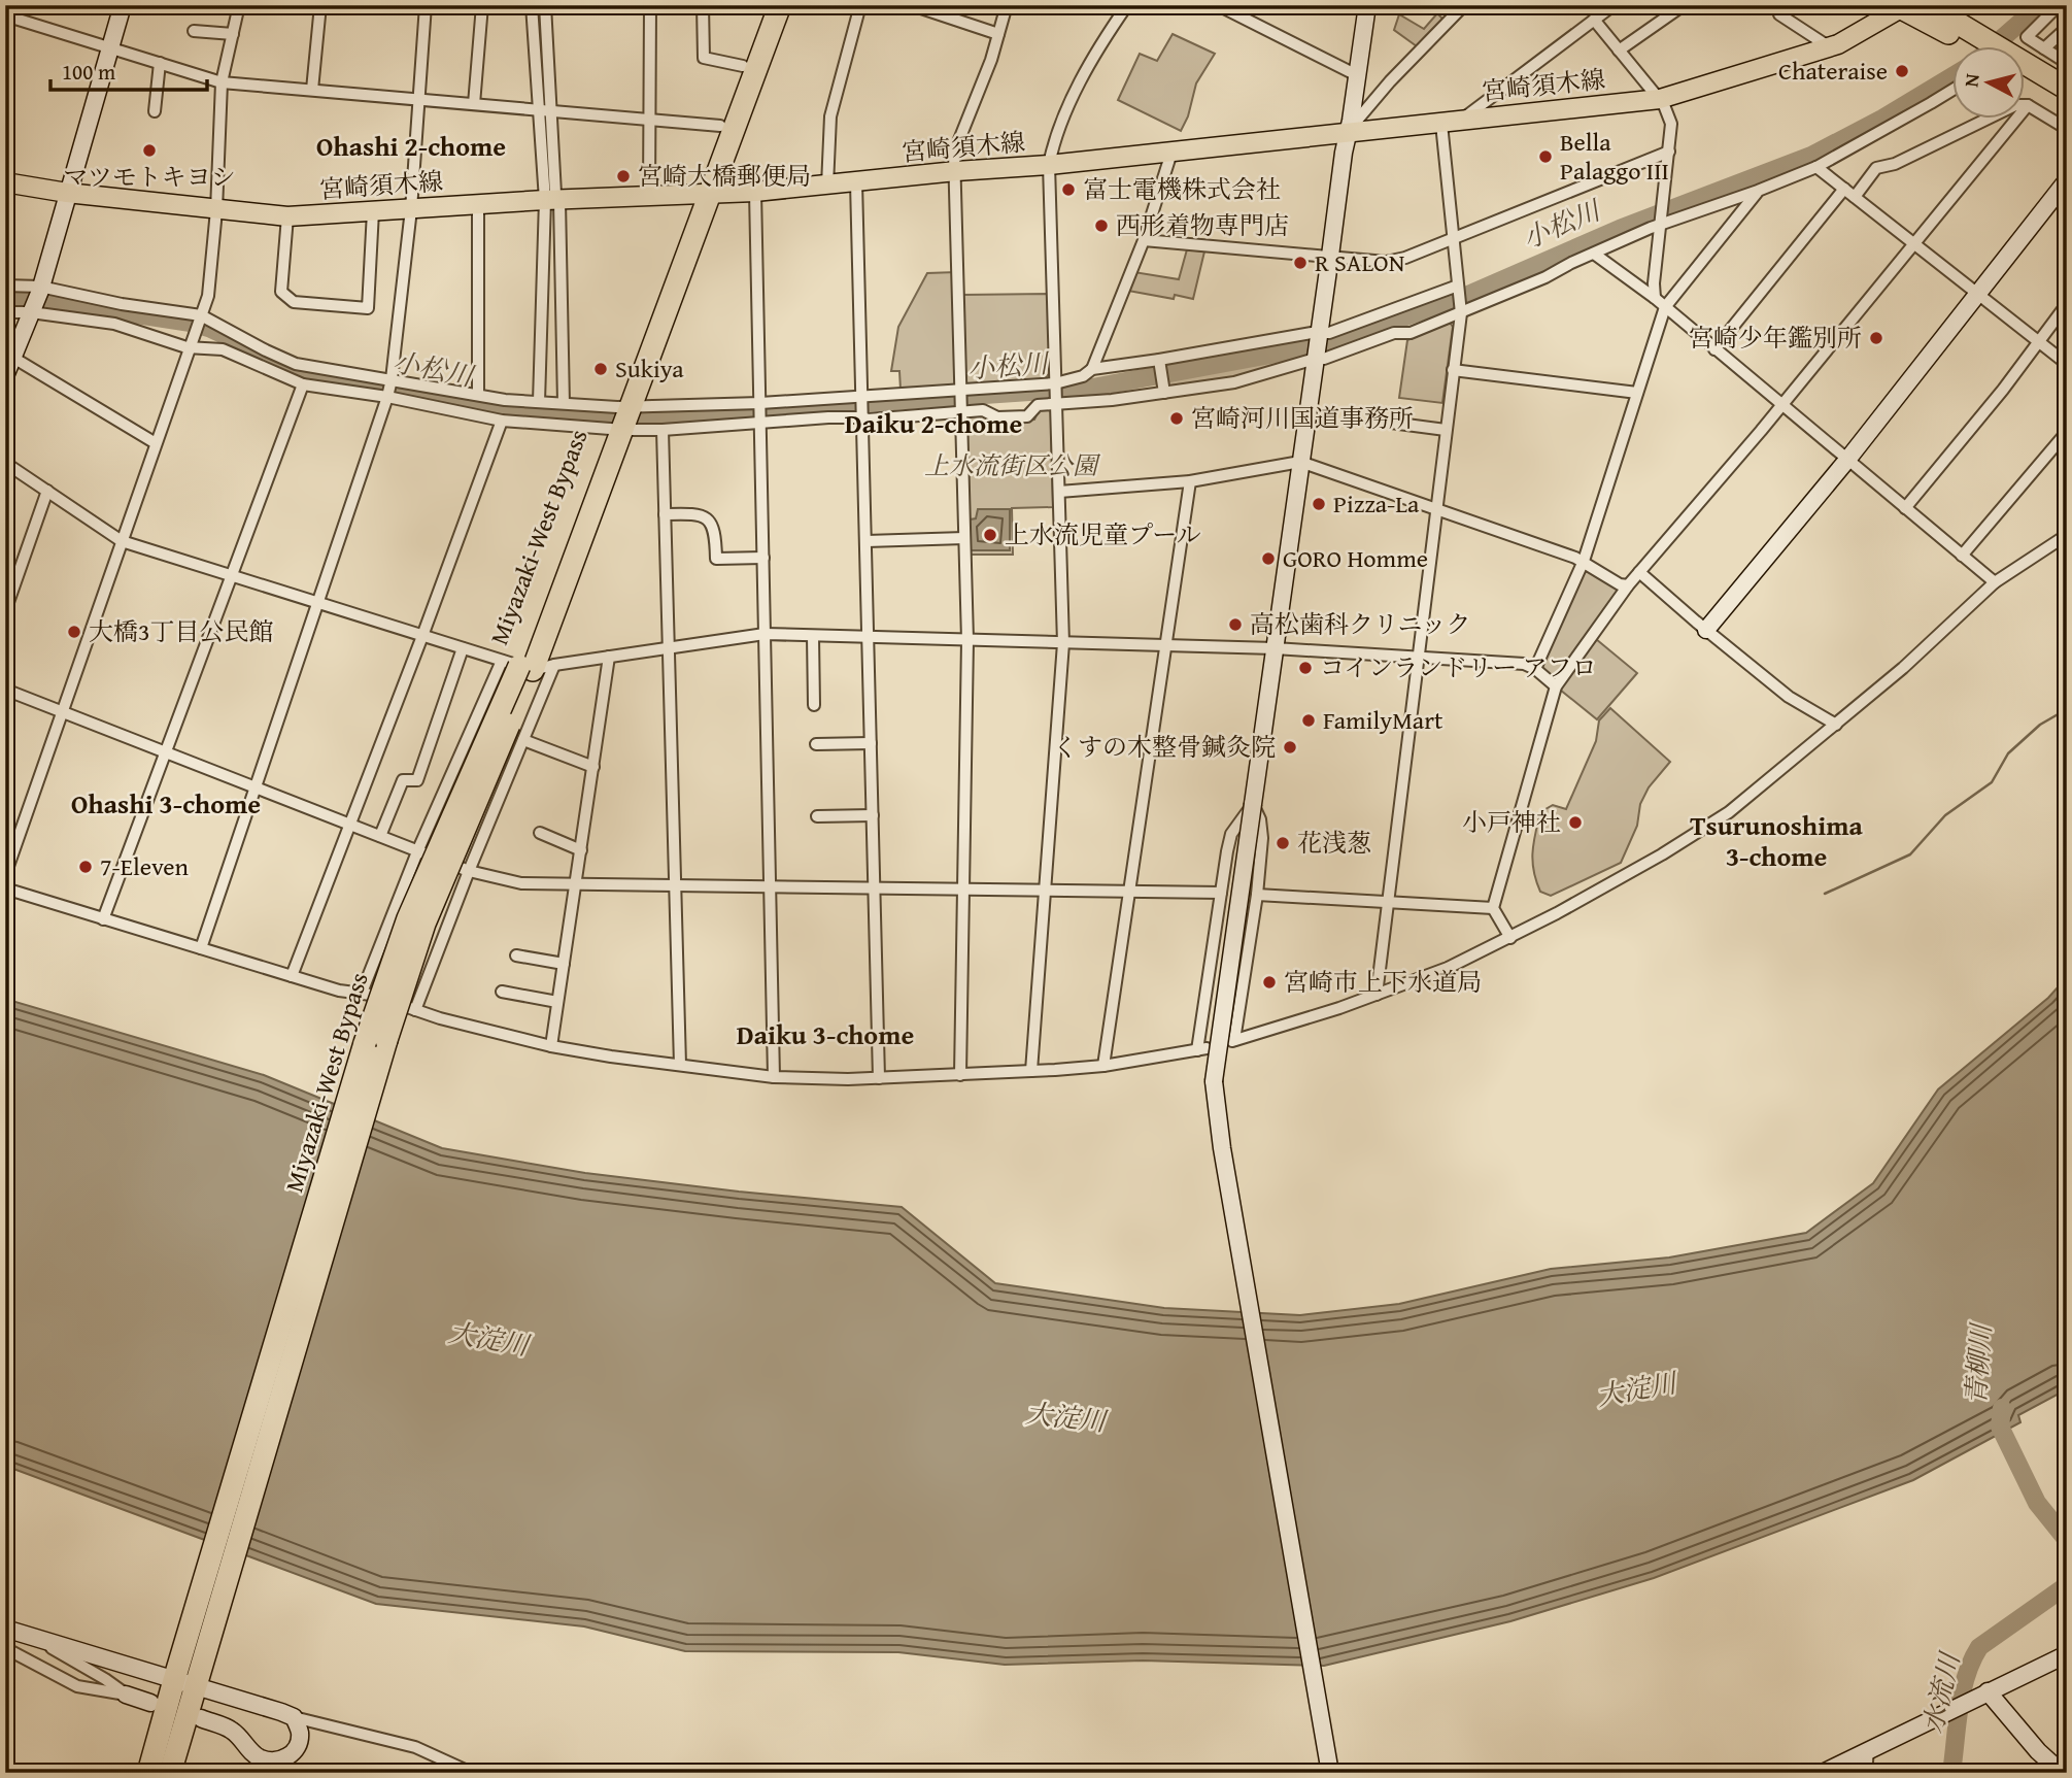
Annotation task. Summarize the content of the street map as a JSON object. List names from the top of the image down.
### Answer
{
  "streets": {
    "highway": ["Miyazaki-West Bypass"],
    "main road": ["宮崎須木線"]
  },
  "crossings": [
    ["宮崎須木線", "Miyazaki-West Bypass"]
  ],
  "districts": [
    "Ohashi 2-chome",
    "Daiku 2-chome",
    "Ohashi 3-chome",
    "Tsurunoshima 3-chome",
    "Daiku 3-chome"
  ],
  "water": [
    "小松川",
    "大淀川",
    "青柳川",
    "水流川"
  ],
  "parks": ["上水流街区公園"],
  "places": [
    "Chateraise",
    "マツモトキヨシ",
    "Bella Palaggo III",
    "宮崎大橋郵便局",
    "富士電機株式会社",
    "西形着物専門店",
    "R SALON",
    "宮崎少年鑑別所",
    "Sukiya",
    "宮崎河川国道事務所",
    "Pizza-La",
    "上水流児童プール",
    "GORO Homme",
    "高松歯科クリニック",
    "大橋3丁目公民館",
    "コインランドリー アフロ",
    "FamilyMart",
    "くすの木整骨鍼灸院",
    "小戸神社",
    "花浅葱",
    "7-Eleven",
    "宮崎市上下水道局"
  ],
  "scale_bar": "100 m",
  "north": "left"
}
